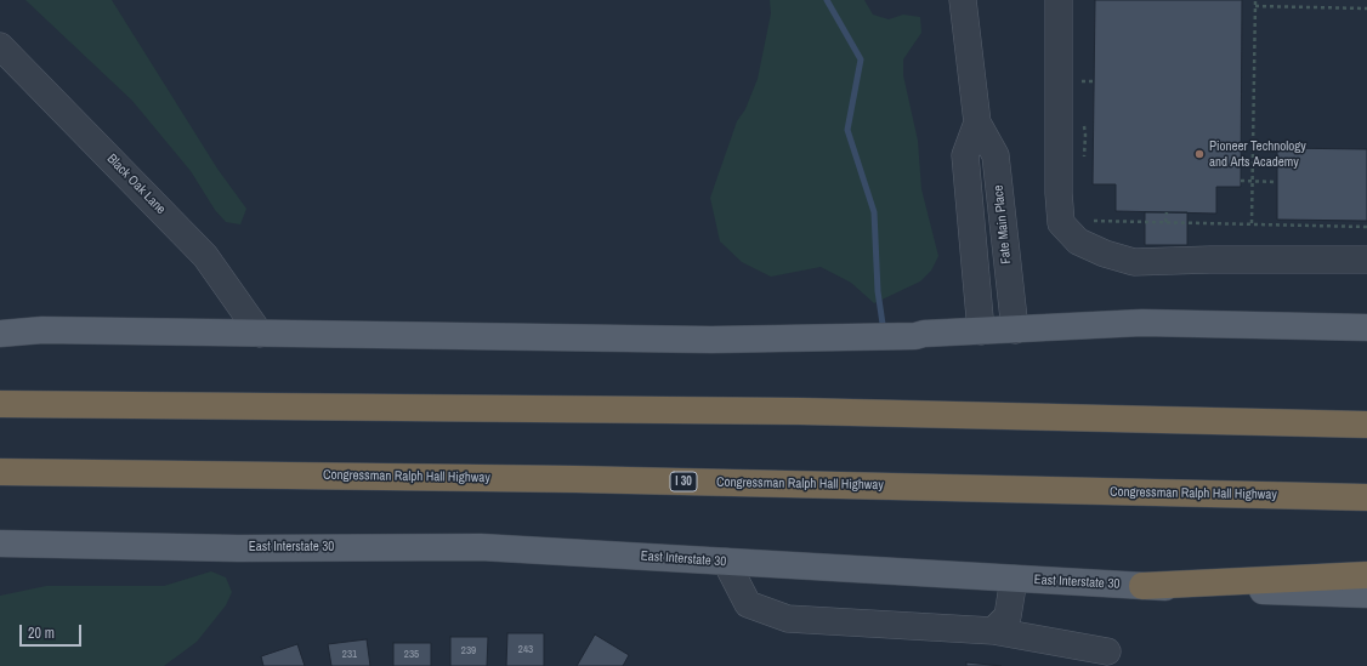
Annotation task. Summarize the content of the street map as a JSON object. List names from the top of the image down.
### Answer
{
  "streets": {
    "highway": ["Congressman Ralph Hall Highway", "I 30"],
    "main road": ["East Interstate 30"],
    "street": ["Black Oak Lane", "Fate Main Place"]
  },
  "places": ["Pioneer Technology and Arts Academy"],
  "house_numbers": [
    "243",
    "239",
    "231",
    "235"
  ],
  "scale_bar": "20 m"
}
